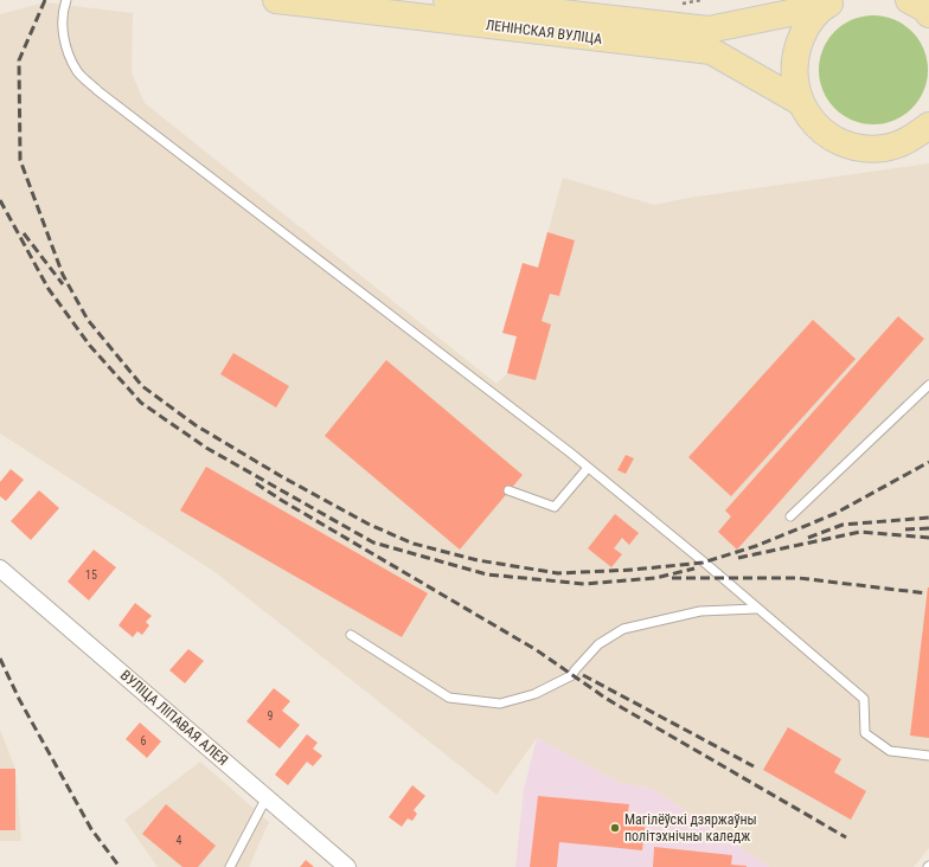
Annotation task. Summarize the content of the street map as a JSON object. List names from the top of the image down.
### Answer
{
  "streets": {
    "main road": ["ЛЕНІНСКАЯ ВУЛІЦА"],
    "street": ["ВУЛІЦА ЛІПАВАЯ АЛЕЯ"]
  },
  "places": ["Магілёўскі дзяржаўны політэхнічны каледж"],
  "house_numbers": [
    "15",
    "9",
    "6",
    "4"
  ]
}
